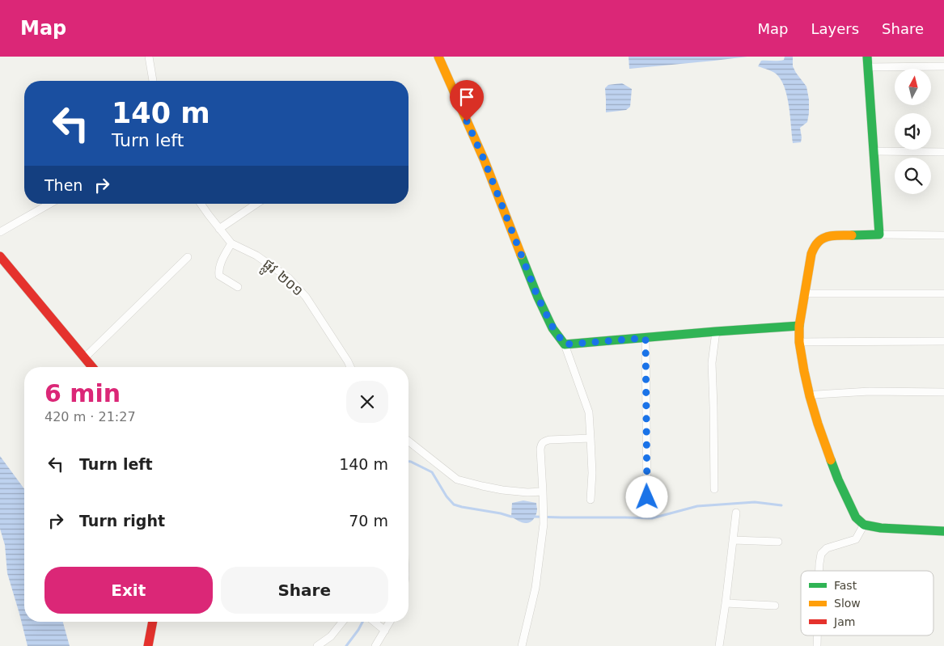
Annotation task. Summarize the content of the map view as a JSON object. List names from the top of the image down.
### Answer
{
  "streets": {
    "street": ["ផ្លូវ ២០១"]
  },
  "legend": ["Fast", "Slow", "Jam"],
  "north": "top",
  "page": {
    "header": "Map",
    "nav": ["Map", "Layers", "Share"],
    "turn": ["140 m", "Turn left"],
    "then": "Then",
    "heading": ["6 min", "420 m · 21:27"],
    "list": [
      {
        "name": "Turn left",
        "value": "140 m"
      },
      {
        "name": "Turn right",
        "value": "70 m"
      }
    ],
    "buttons": ["Exit", "Share"]
  }
}
